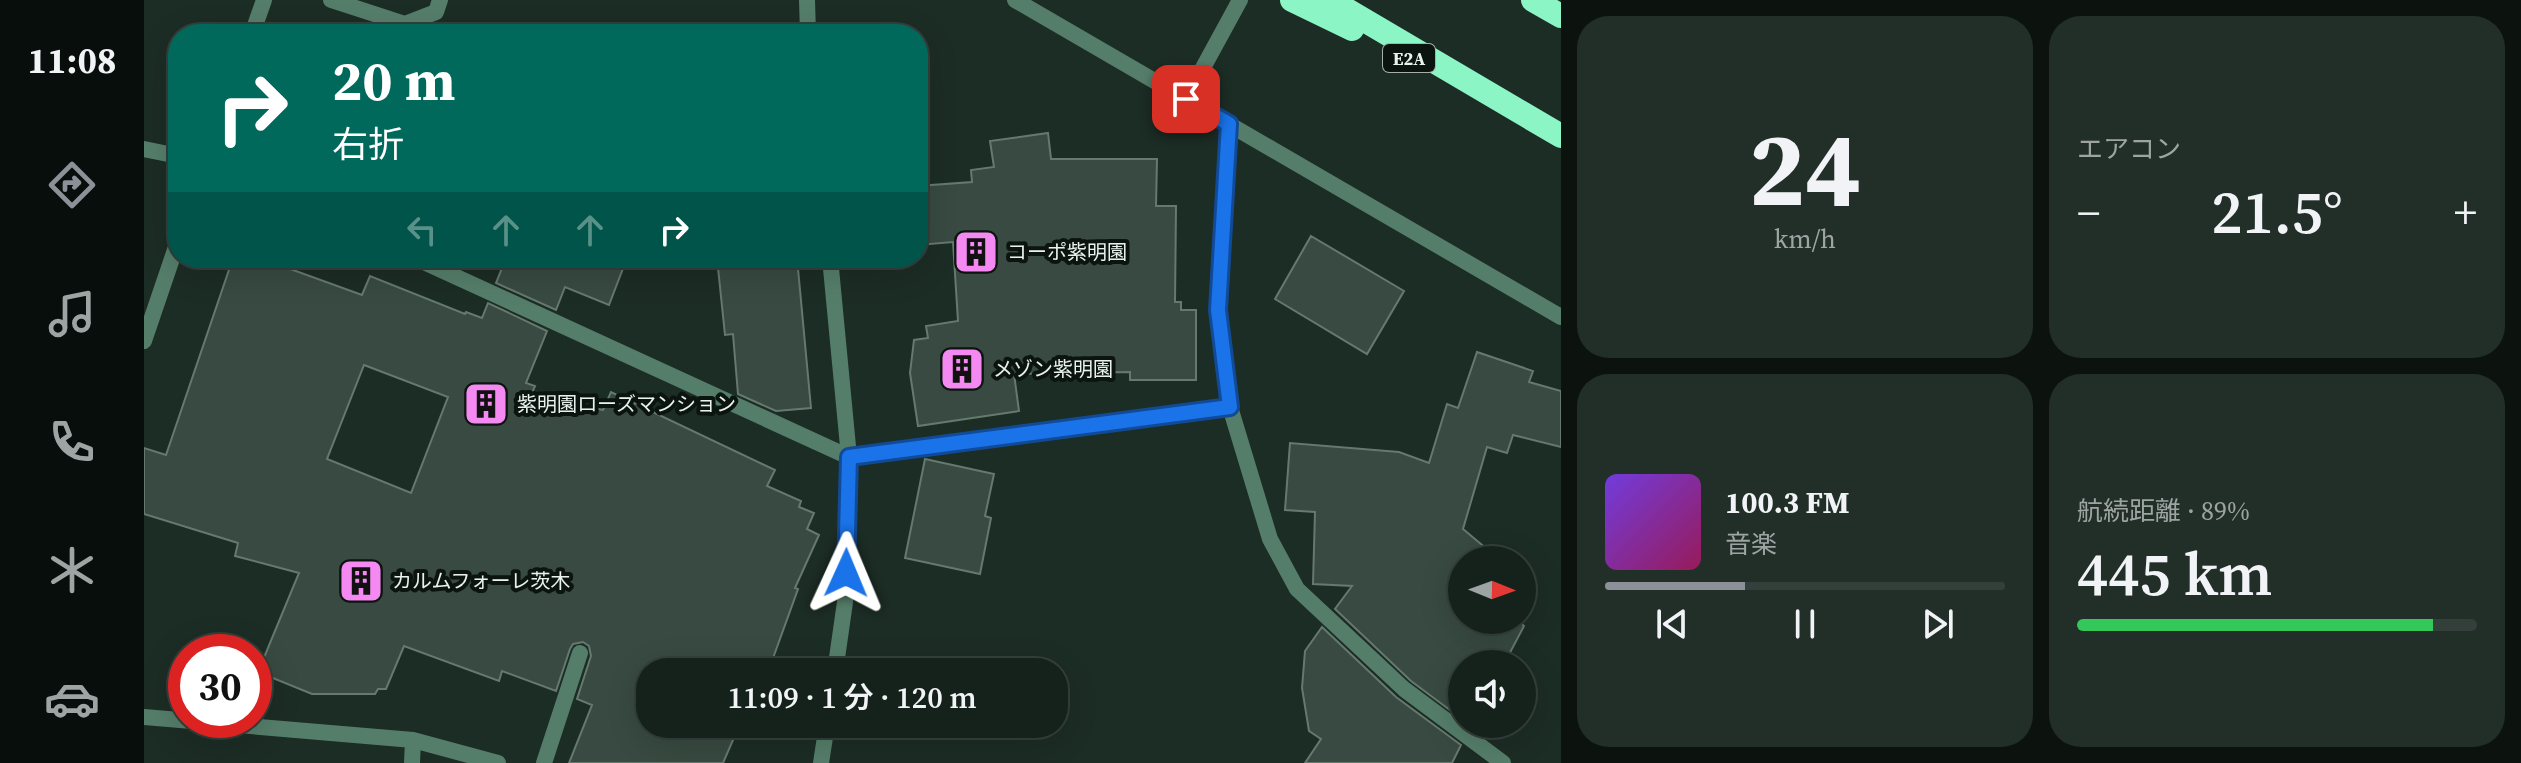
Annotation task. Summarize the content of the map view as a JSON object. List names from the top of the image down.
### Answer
{
  "streets": {
    "highway": ["E2A"]
  },
  "places": {
    "building": [
      "コーポ紫明園",
      "メゾン紫明園",
      "紫明園ローズマンション",
      "カルムフォーレ茨木"
    ]
  },
  "north": "right",
  "page": {
    "tabs": "11:08",
    "tile": [
      ["24", "km/h"],
      "エアコン",
      ["航続距離 · 89%", "445 km"]
    ],
    "turn": ["20 m", "右折"],
    "heat": ["−", "21.5°", "+"],
    "song": ["100.3 FM", "音楽"],
    "limit": "30",
    "trip": "11:09 · 1 分 · 120 m"
  }
}
